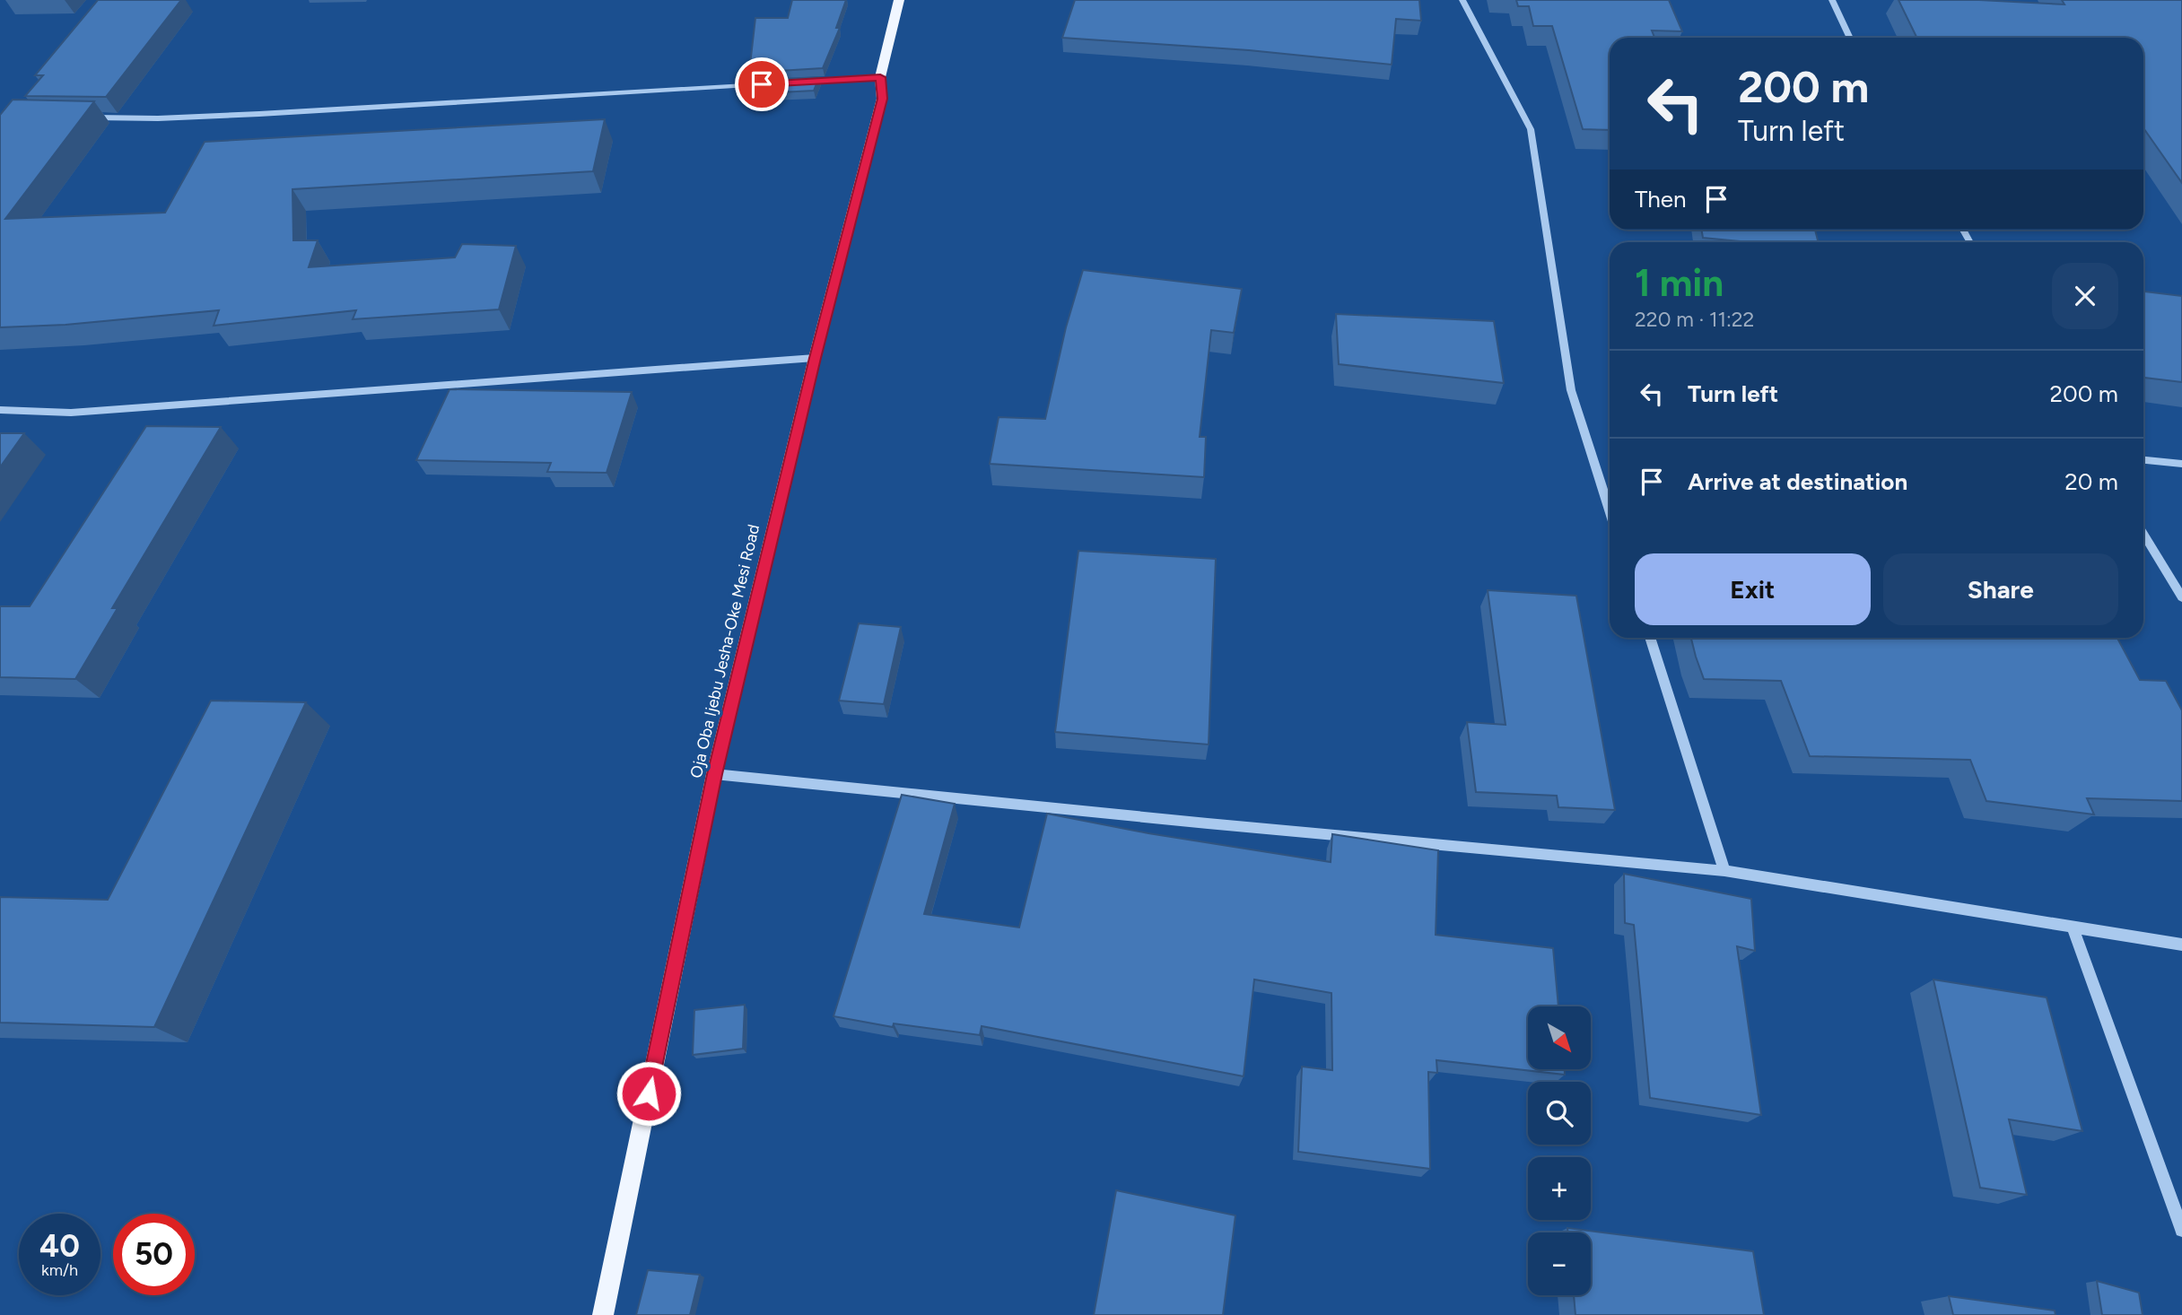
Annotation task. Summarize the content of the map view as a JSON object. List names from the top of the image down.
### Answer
{
  "streets": {
    "main road": ["Oja Oba Ijebu Jesha-Oke Mesi Road"]
  },
  "north": "bottom right",
  "page": {
    "turn": ["200 m", "Turn left"],
    "then": "Then",
    "heading": ["1 min", "220 m · 11:22"],
    "list": [
      {
        "name": "Turn left",
        "value": "200 m"
      },
      {
        "name": "Arrive at destination",
        "value": "20 m"
      }
    ],
    "buttons": ["Exit", "Share"],
    "map_buttons": ["+", "−"],
    "speed": "40 km/h",
    "limit": "50"
  }
}
